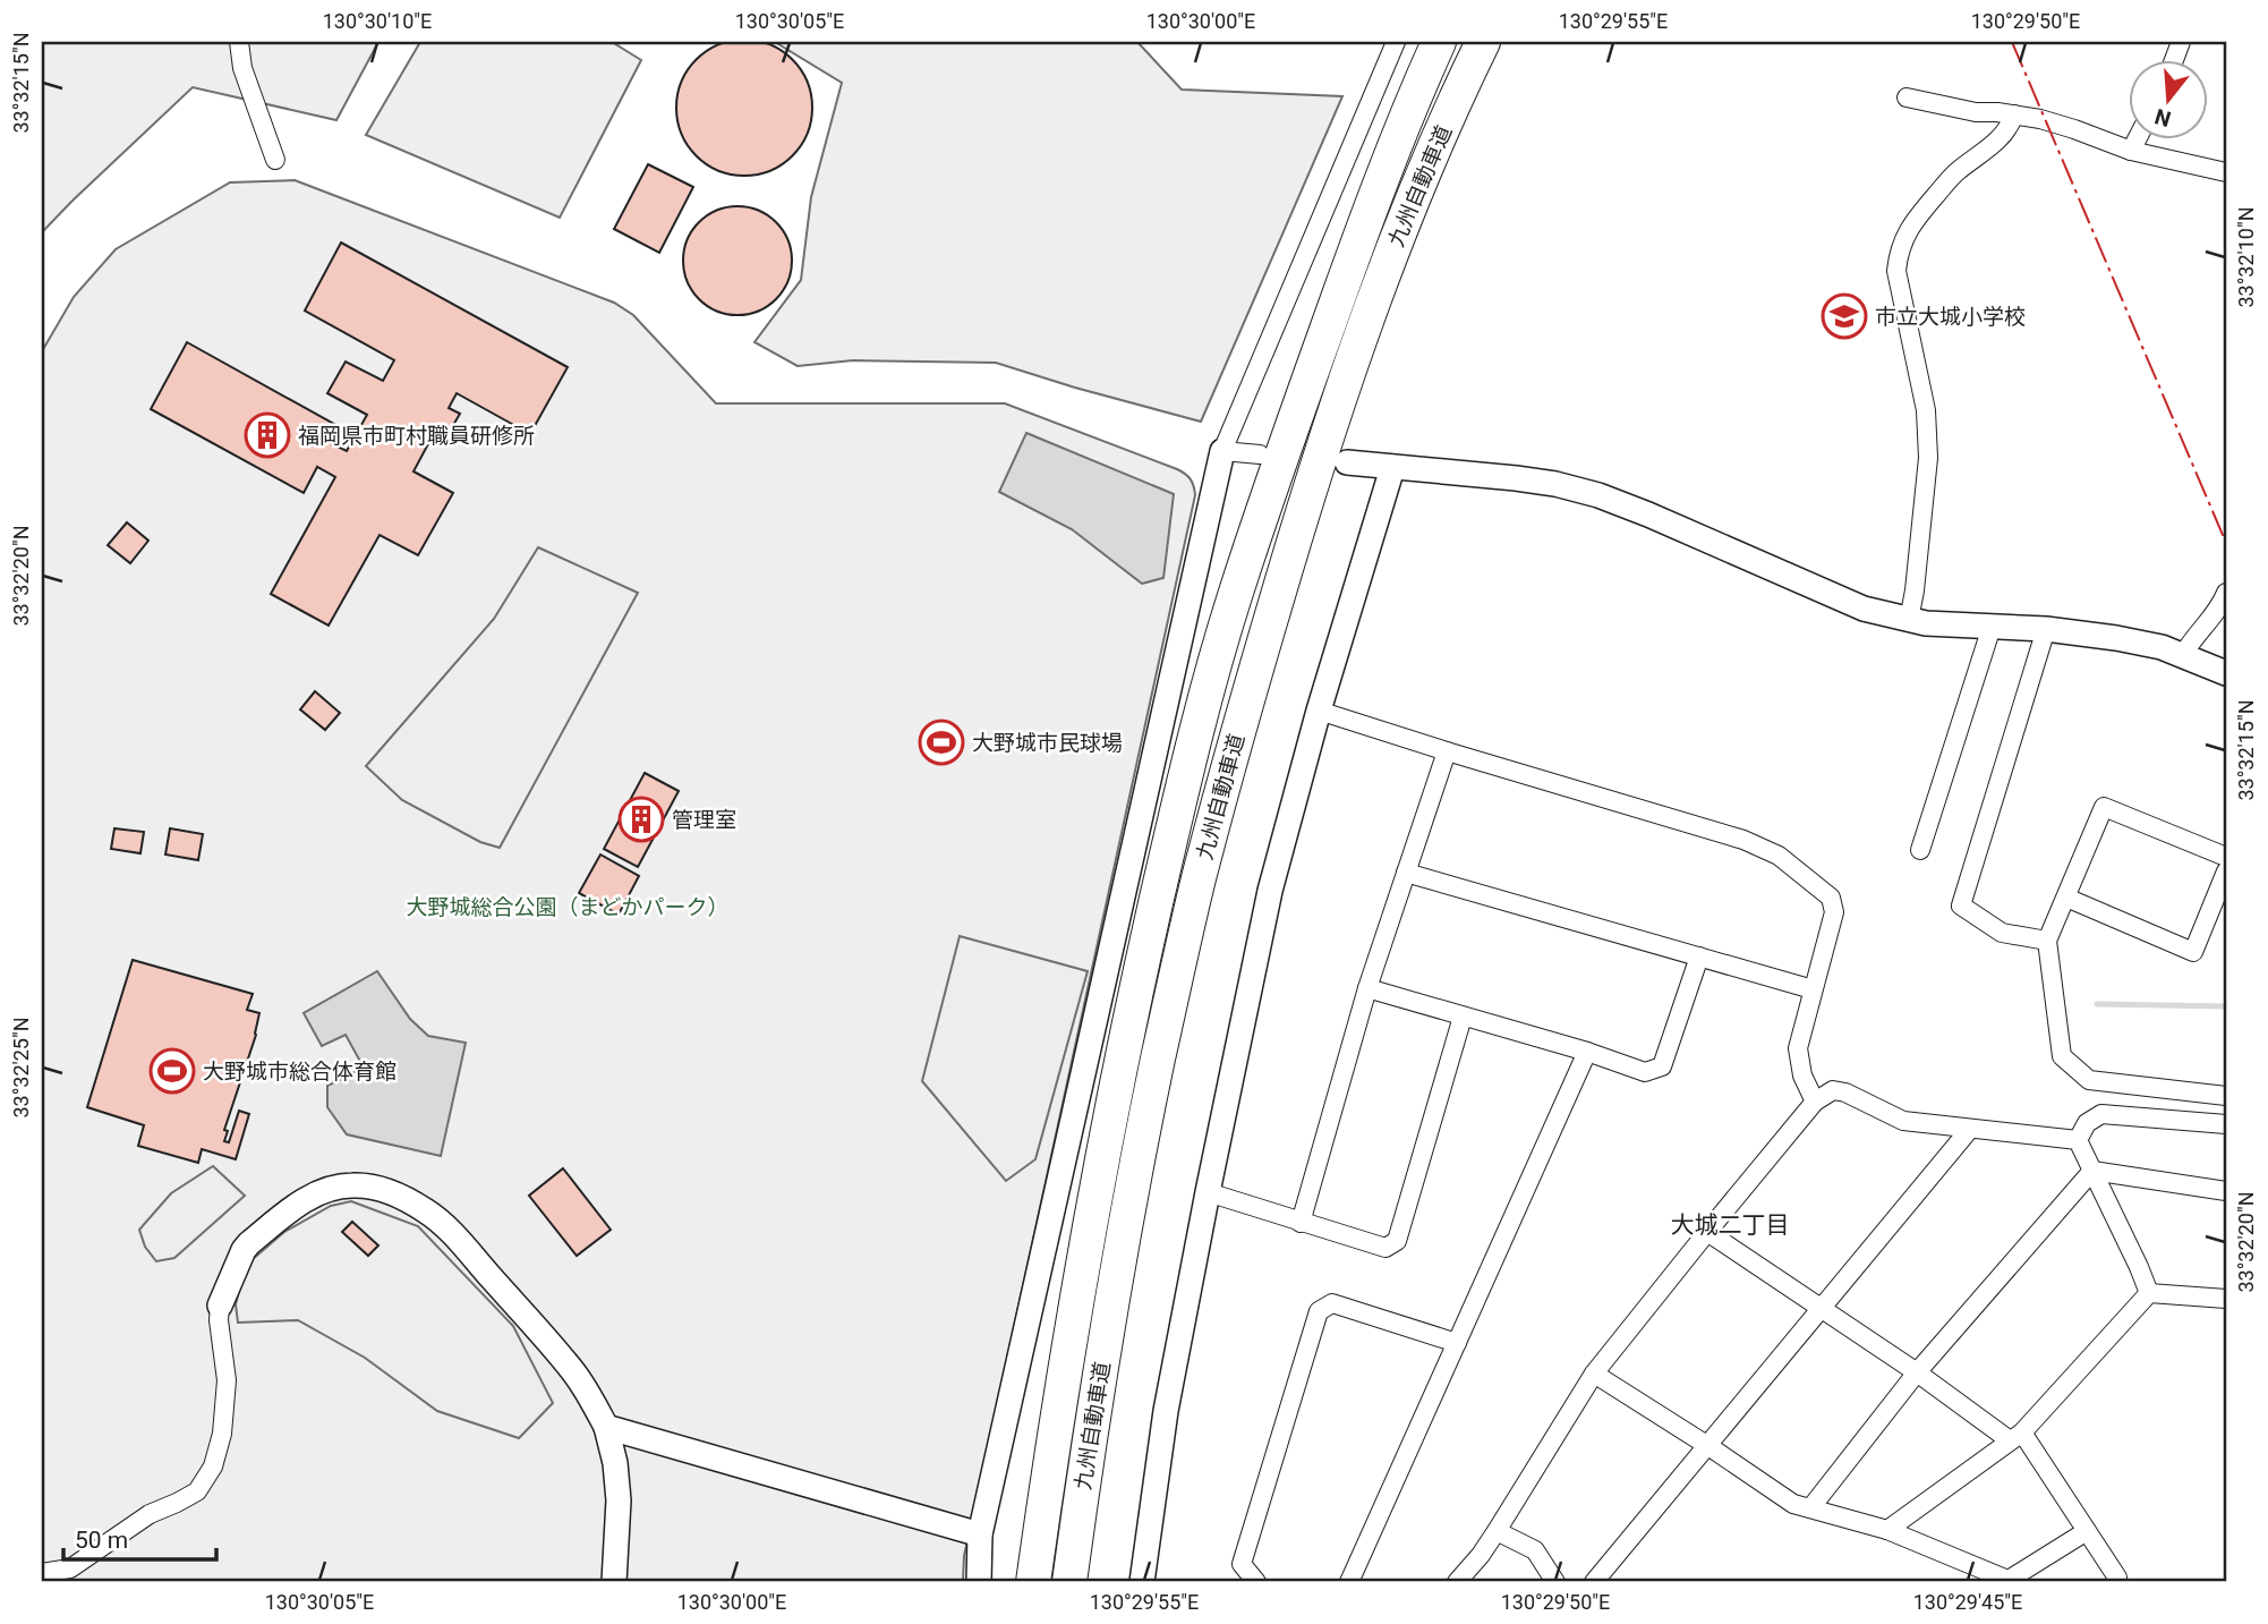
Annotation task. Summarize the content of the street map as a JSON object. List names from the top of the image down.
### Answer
{
  "streets": {
    "highway": ["九州自動車道"]
  },
  "districts": ["大城二丁目"],
  "parks": ["大野城総合公園（まどかパーク）"],
  "places": {
    "school or university": ["市立大城小学校"],
    "building": ["福岡県市町村職員研修所", "管理室"],
    "sports": ["大野城市民球場", "大野城市総合体育館"]
  },
  "scale_bar": "50 m",
  "north": "bottom",
  "coordinates": [
    "130°30'10\"E",
    "130°30'05\"E",
    "130°30'00\"E",
    "130°29'55\"E",
    "130°29'50\"E",
    "33°32'15\"N",
    "33°32'10\"N",
    "33°32'20\"N",
    "33°32'25\"N",
    "130°29'45\"E"
  ]
}
